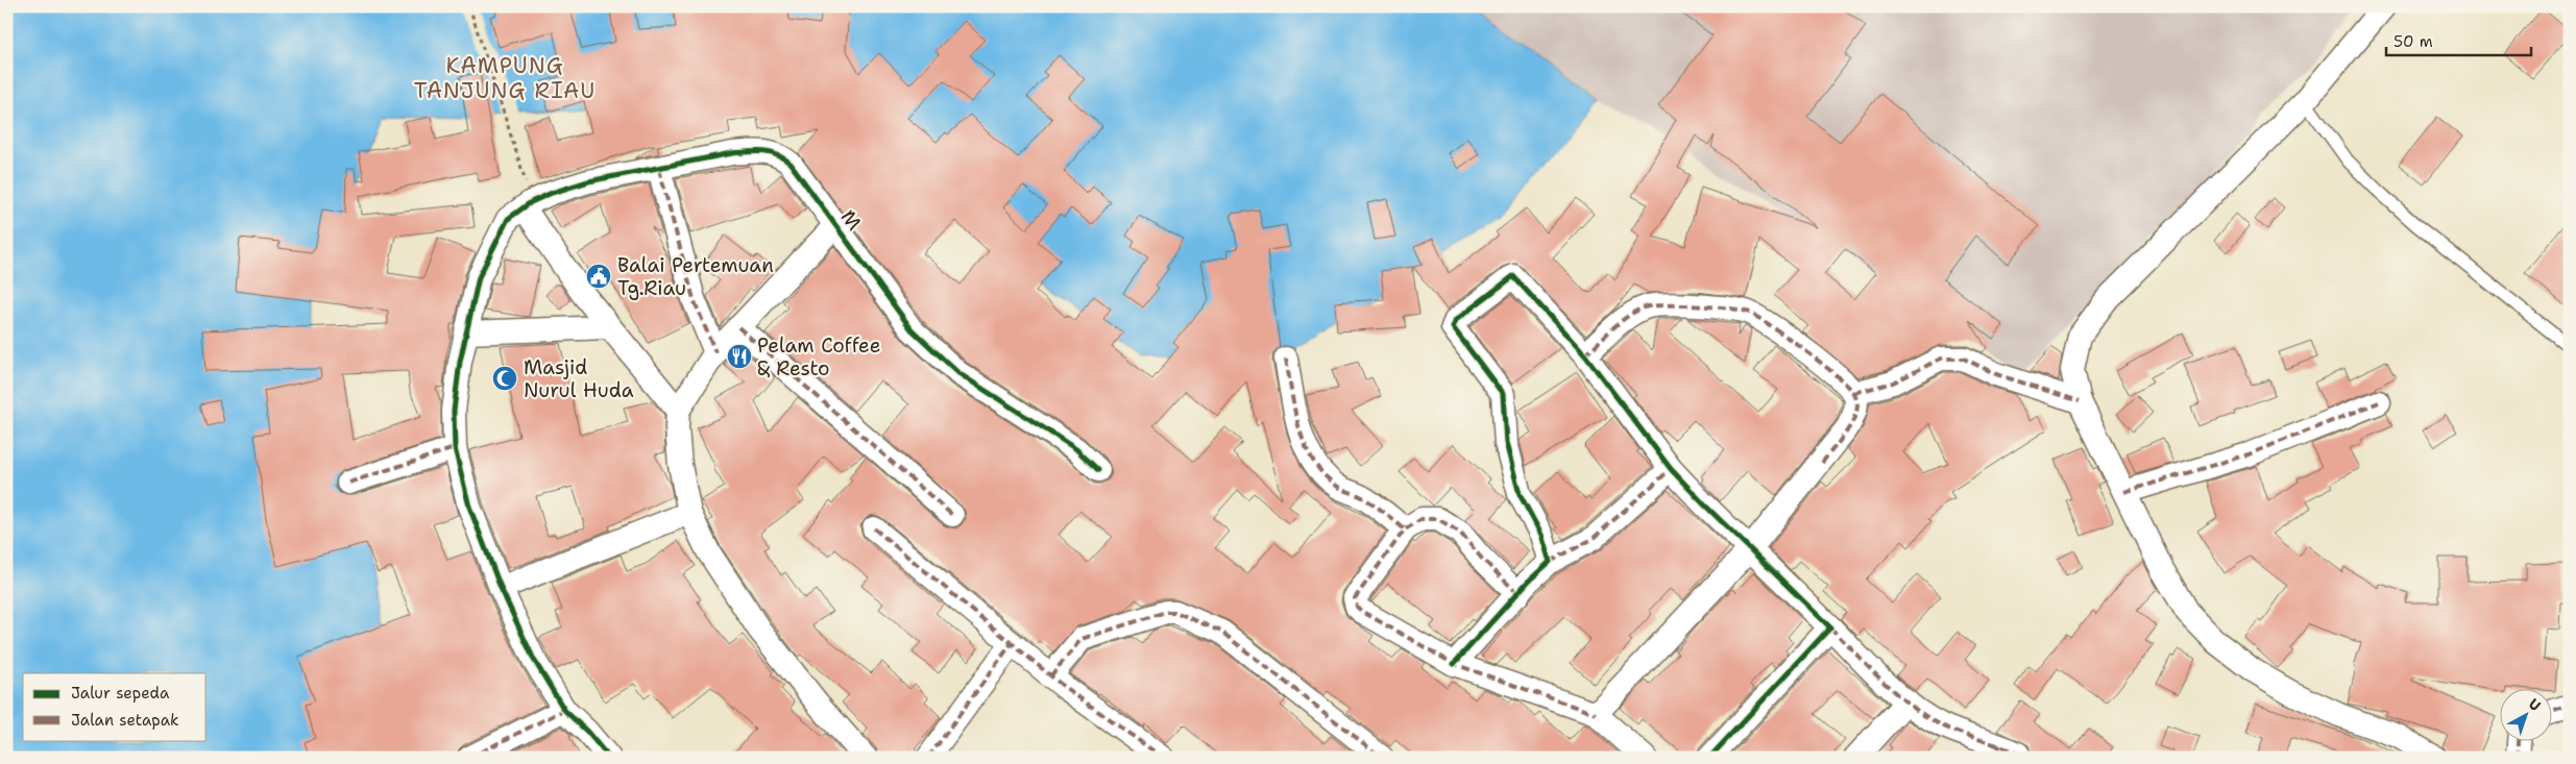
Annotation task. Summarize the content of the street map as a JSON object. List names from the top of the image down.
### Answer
{
  "streets": {
    "street": ["M"]
  },
  "districts": ["KAMPUNG TANJUNG RIAU"],
  "places": {
    "public building": ["Balai Pertemuan Tg.Riau"],
    "restaurant": ["Pelam Coffee & Resto"],
    "mosque": ["Masjid Nurul Huda"]
  },
  "legend": ["Jalur sepeda", "Jalan setapak"],
  "scale_bar": "50 m",
  "north": "top right"
}
